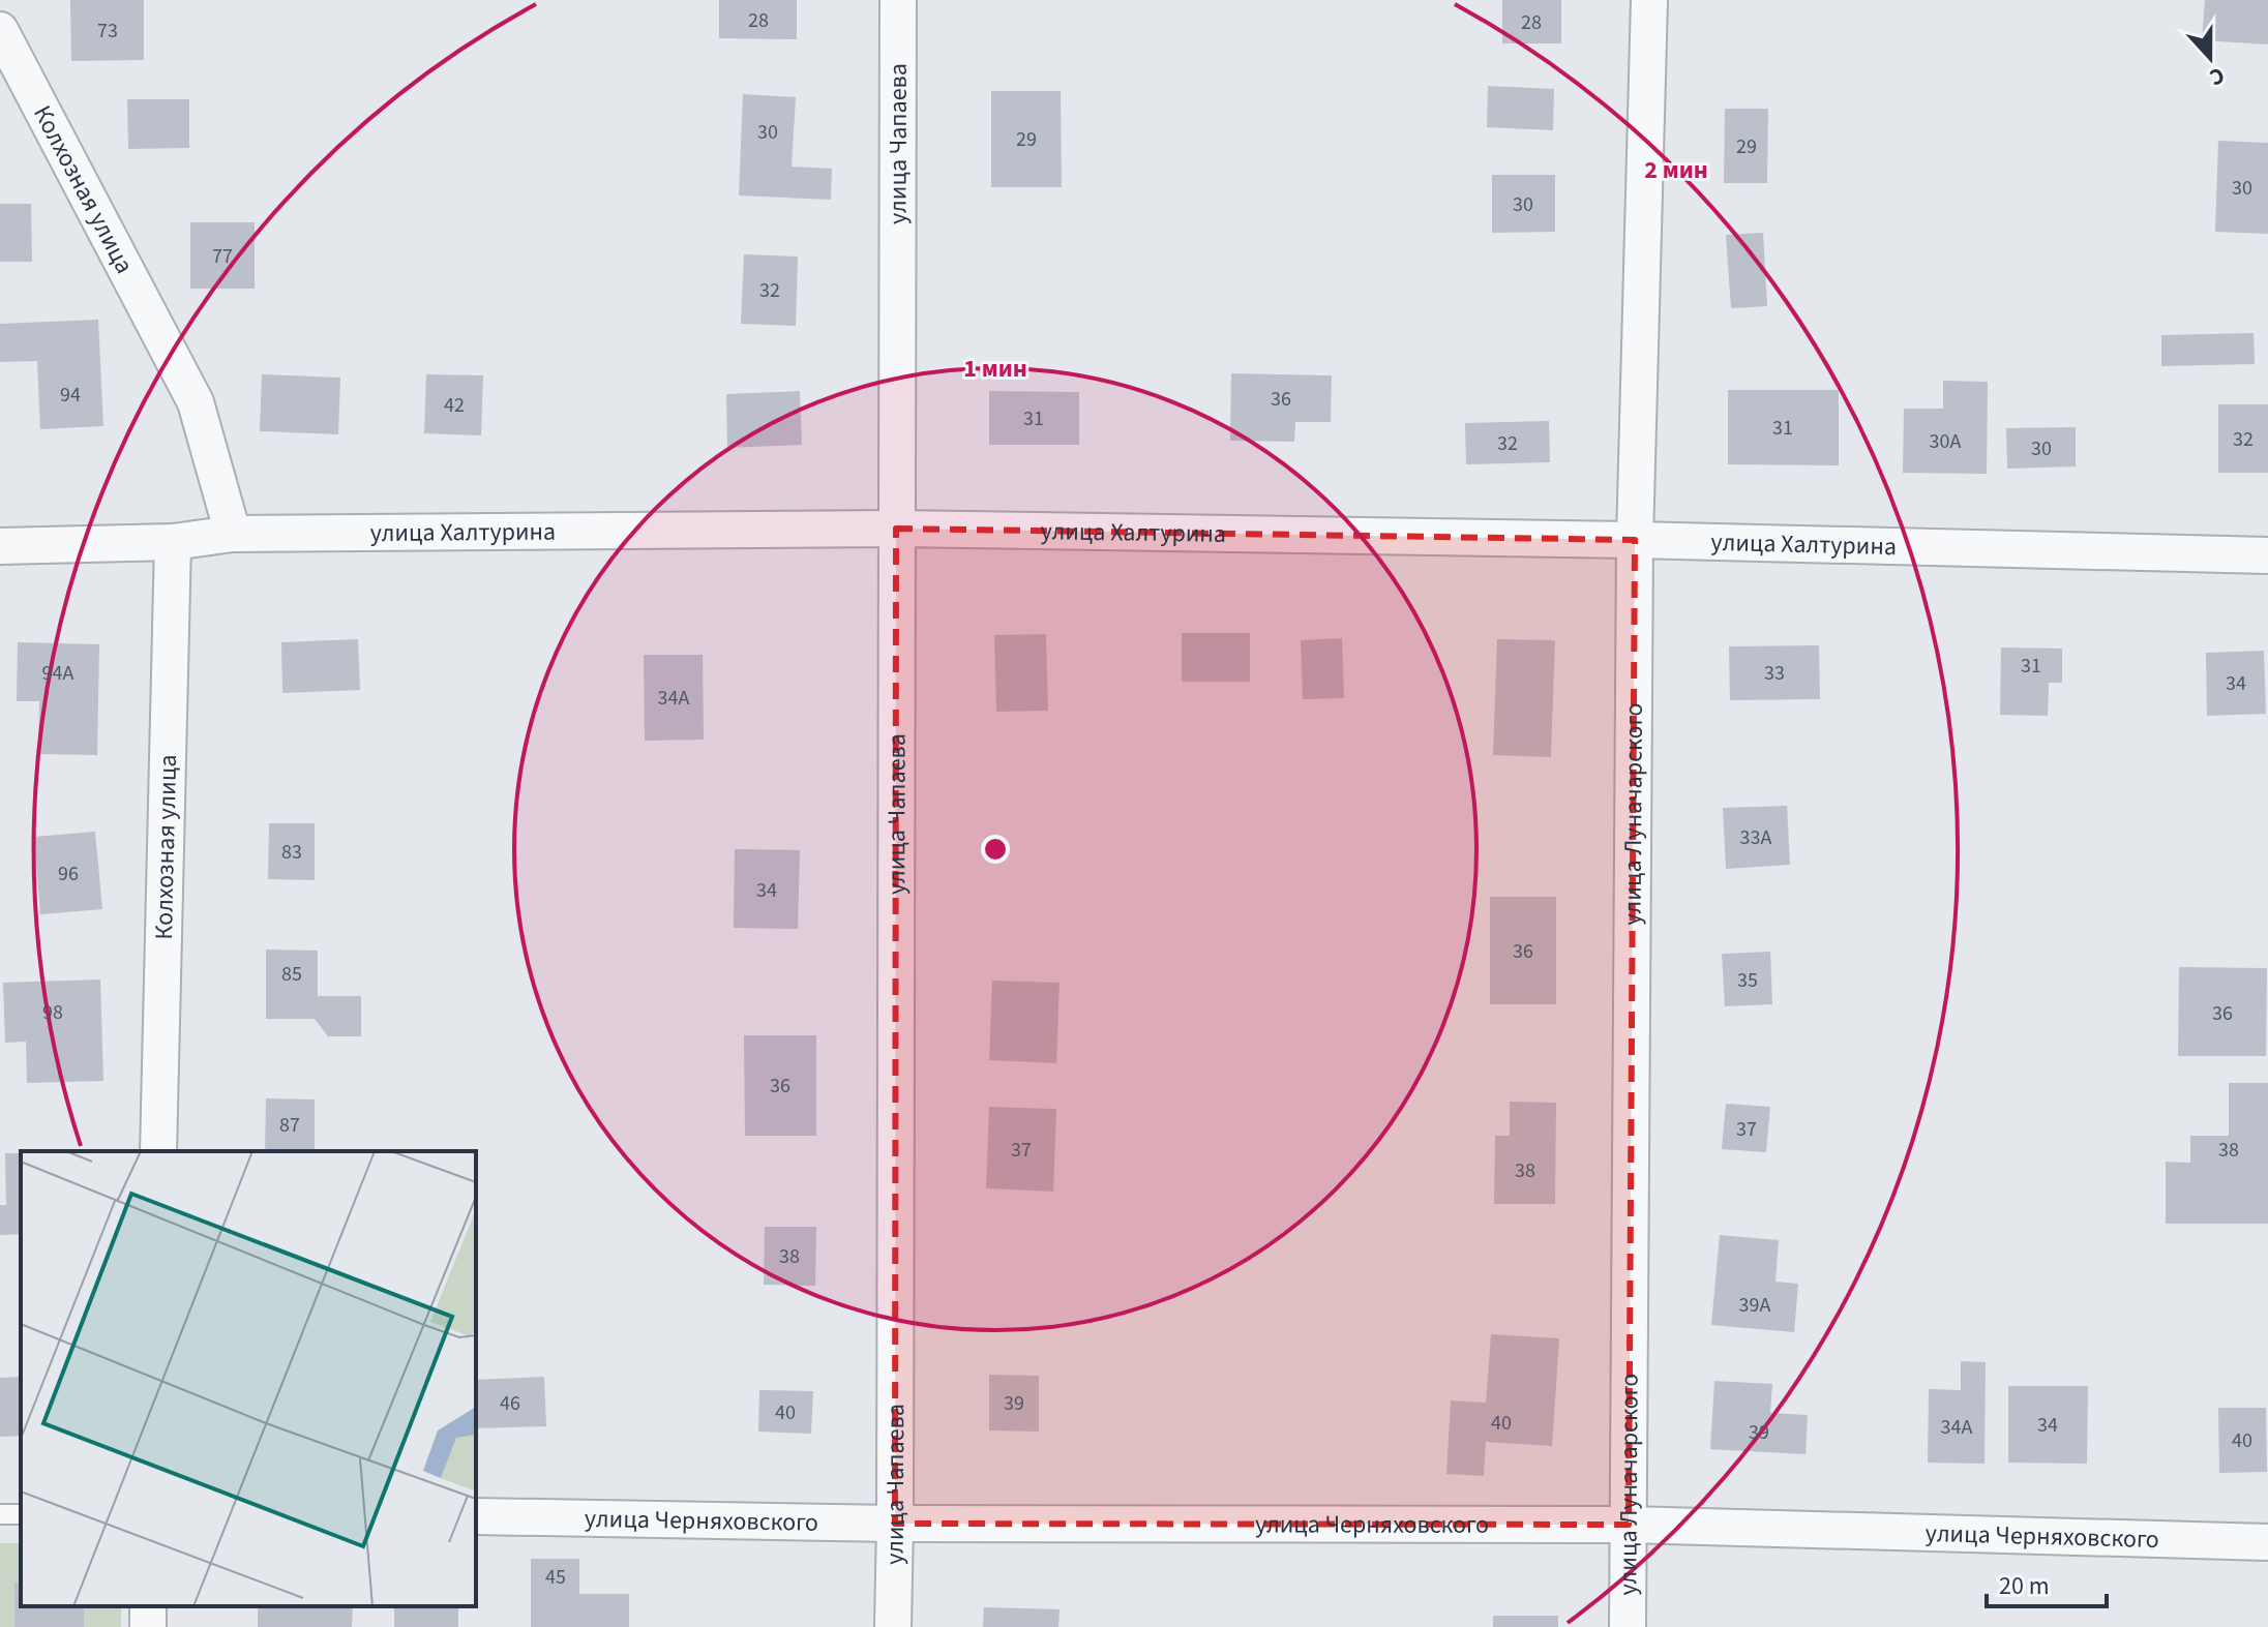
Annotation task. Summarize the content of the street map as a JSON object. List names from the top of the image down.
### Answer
{
  "streets": {
    "street": [
      "улица Чапаева",
      "Колхозная улица",
      "улица Халтурина",
      "улица Луначарского",
      "улица Черняховского"
    ]
  },
  "crossings": [
    ["улица Чапаева", "улица Халтурина"],
    ["улица Чапаева", "улица Черняховского"],
    ["Колхозная улица", "улица Халтурина"],
    ["улица Халтурина", "улица Луначарского"],
    ["улица Луначарского", "улица Черняховского"]
  ],
  "house_numbers": [
    "28",
    "28",
    "73",
    "30",
    "29",
    "29",
    "30",
    "30",
    "77",
    "32",
    "94",
    "36",
    "42",
    "31",
    "31",
    "32",
    "30А",
    "32",
    "30",
    "31",
    "94А",
    "33",
    "34",
    "34А",
    "33А",
    "83",
    "96",
    "34",
    "36",
    "85",
    "35",
    "98",
    "36",
    "36",
    "87",
    "37",
    "37",
    "38",
    "38",
    "38",
    "39А",
    "46",
    "39",
    "40",
    "40",
    "34",
    "34А",
    "39",
    "40",
    "45"
  ],
  "scale_bar": "20 m",
  "north": "bottom",
  "rings": ["2 мин", "1 мин"]
}
